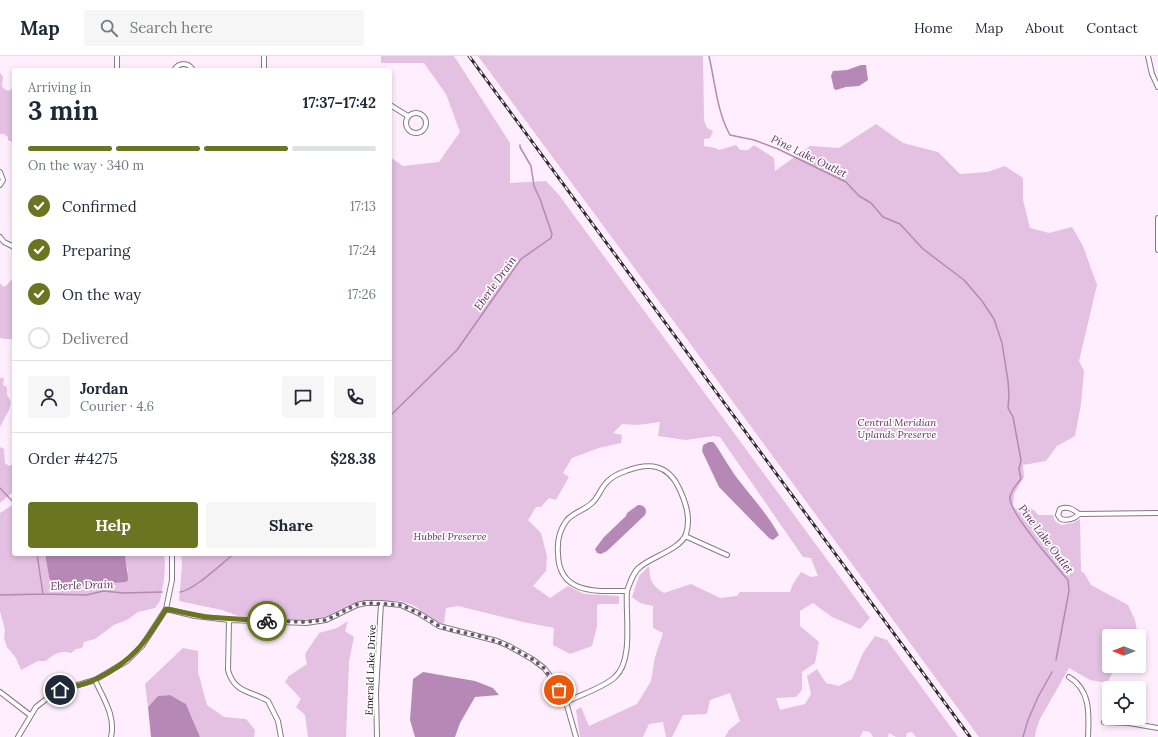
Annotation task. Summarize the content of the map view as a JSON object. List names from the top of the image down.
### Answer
{
  "streets": {
    "street": ["Emerald Lake Drive"]
  },
  "water": ["Pine Lake Outlet", "Eberle Drain"],
  "parks": ["Central Meridian Uplands Preserve", "Hubbel Preserve"],
  "north": "left",
  "page": {
    "header": "Map",
    "search": "Search here",
    "nav": [
      "Home",
      "Map",
      "About",
      "Contact"
    ],
    "heading": ["3 min", "Arriving in", "17:37–17:42"],
    "panel": [
      "Jordan",
      "Courier · 4.6",
      "Order #4275",
      "$28.38"
    ],
    "bar": "On the way · 340 m",
    "list": [
      ["Confirmed", "17:13"],
      ["Preparing", "17:24"],
      ["On the way", "17:26"],
      "Delivered"
    ],
    "buttons": ["Help", "Share"]
  }
}
